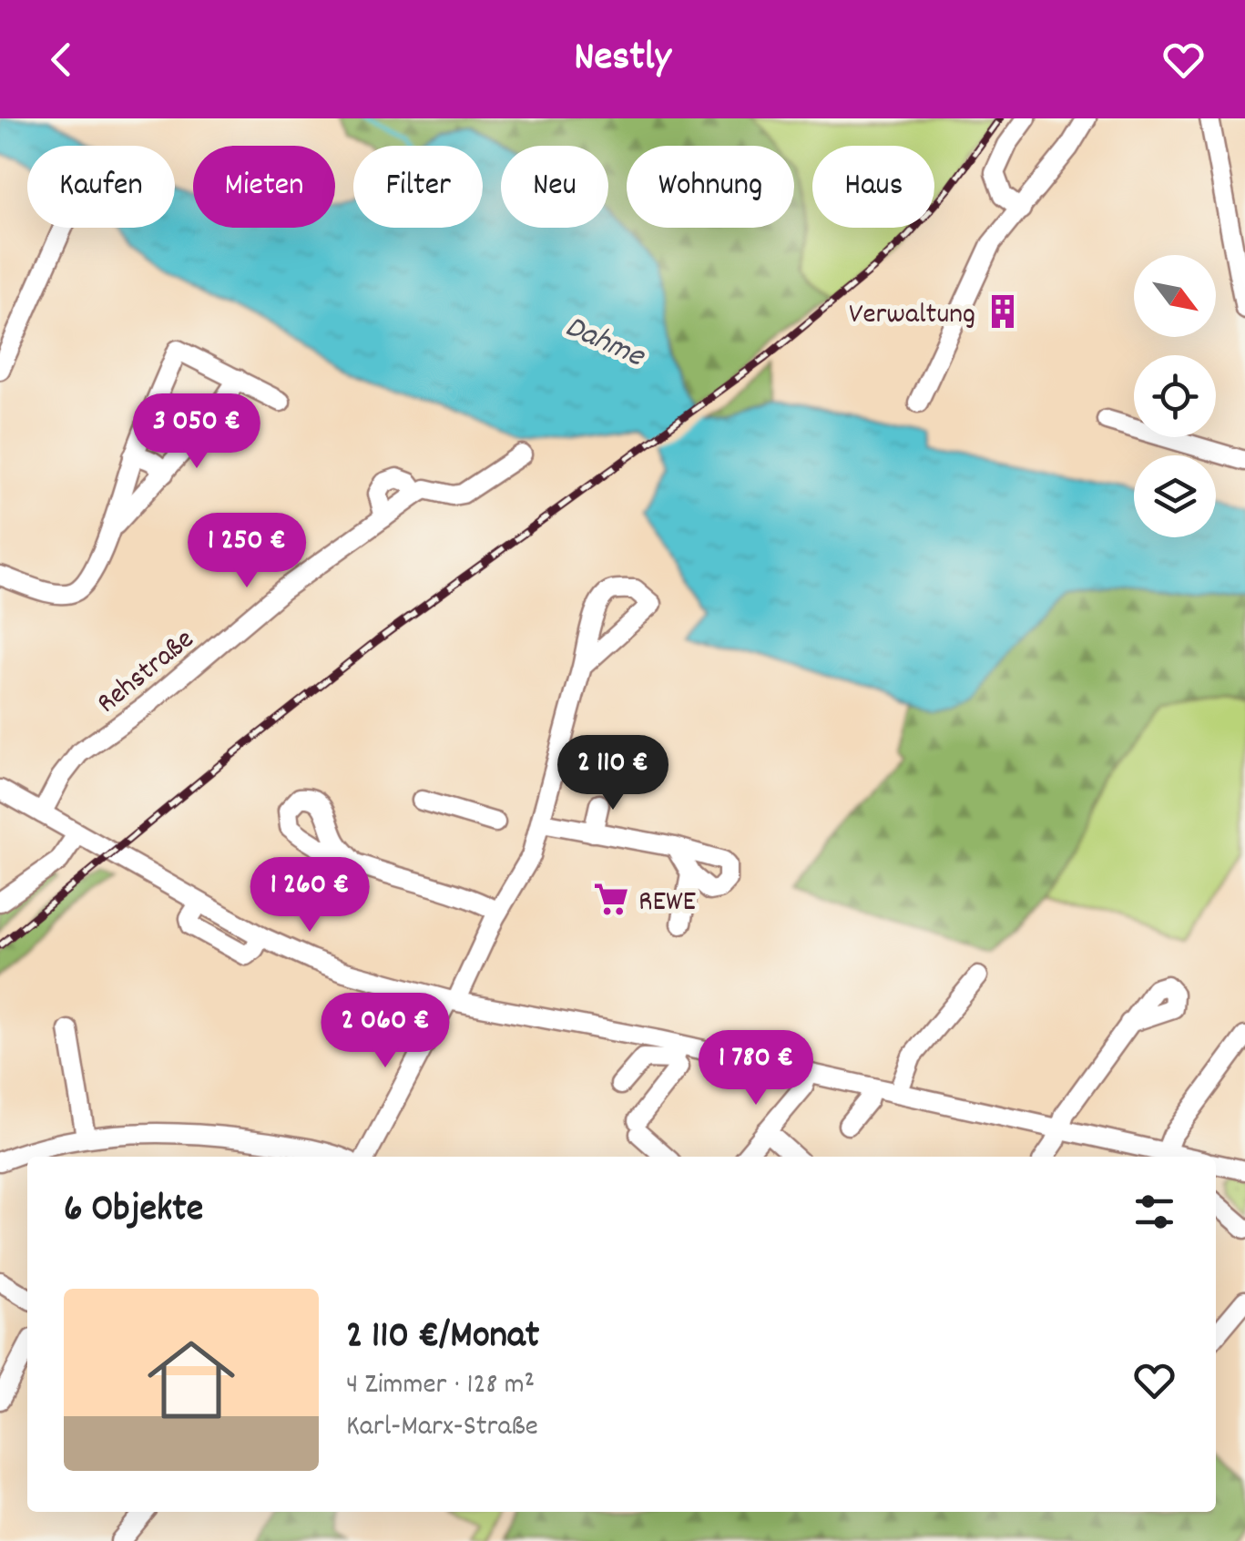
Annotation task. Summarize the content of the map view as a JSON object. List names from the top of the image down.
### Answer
{
  "streets": {
    "street": ["Rehstraße"]
  },
  "water": ["Dahme"],
  "places": {
    "building": ["Verwaltung"],
    "supermarket": ["REWE"]
  },
  "north": "bottom right",
  "page": {
    "header": "Nestly",
    "chip": [
      "Kaufen",
      "Mieten",
      "Filter",
      "Neu",
      "Wohnung",
      "Haus"
    ],
    "price": [
      "3 050 €",
      "1 250 €",
      "2 110 €",
      "1 260 €",
      "2 060 €",
      "1 780 €"
    ],
    "heading": "6 Objekte",
    "list": [
      {
        "name": "2 110 €/Monat",
        "note": "4 Zimmer · 128 m² · Karl-Marx-Straße"
      }
    ]
  }
}
